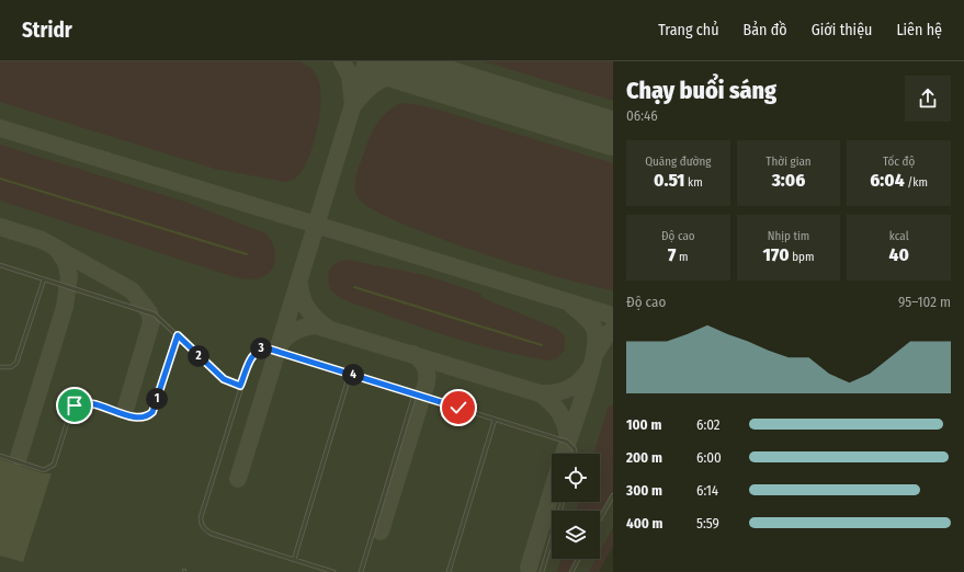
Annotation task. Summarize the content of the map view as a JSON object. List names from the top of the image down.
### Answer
{
  "page": {
    "header": "Stridr",
    "nav": [
      "Trang chủ",
      "Bản đồ",
      "Giới thiệu",
      "Liên hệ"
    ],
    "heading": ["Chạy buổi sáng", "06:46"],
    "stats": [
      ["Quãng đường", "0.51 km"],
      ["Thời gian", "3:06"],
      ["Tốc độ", "6:04 /km"],
      ["Độ cao", "7 m"],
      ["Nhịp tim", "170 bpm"],
      ["kcal", "40"]
    ],
    "chart": ["Độ cao", "95–102 m"],
    "pins": [
      "3",
      "2",
      "4",
      "1"
    ],
    "list": [
      {
        "name": "100 m",
        "note": "6:02"
      },
      {
        "name": "200 m",
        "note": "6:00"
      },
      {
        "name": "300 m",
        "note": "6:14"
      },
      {
        "name": "400 m",
        "note": "5:59"
      }
    ]
  }
}
